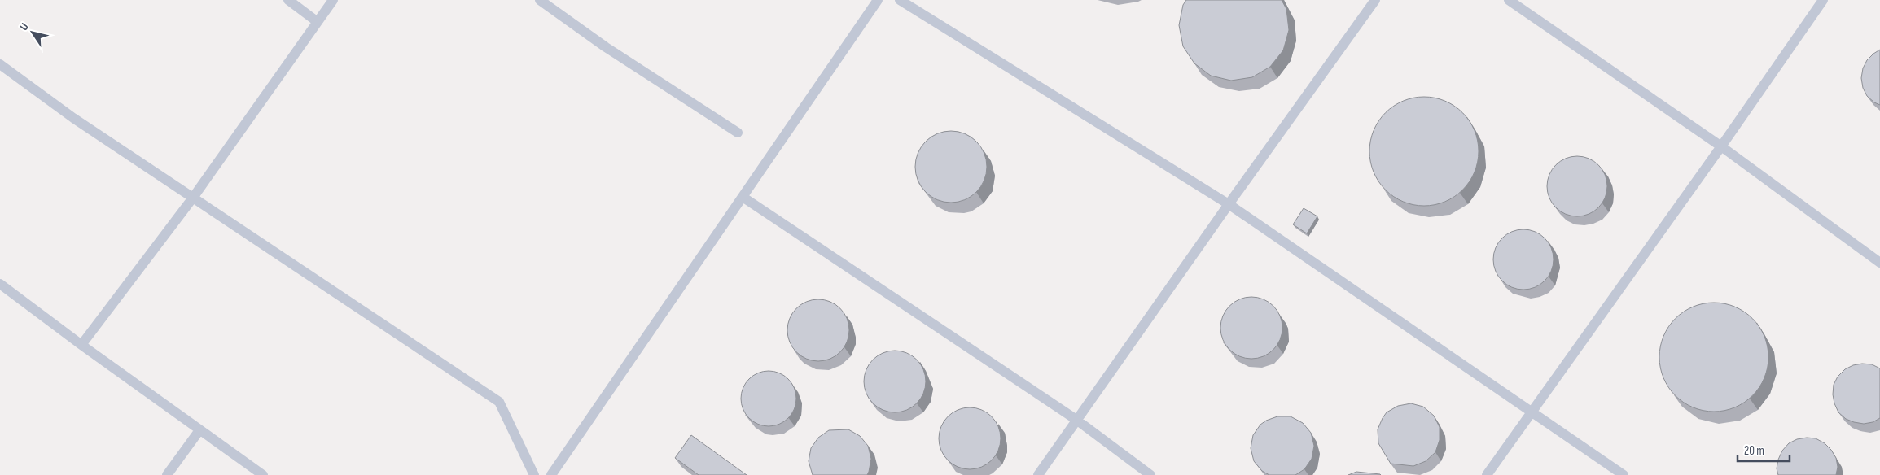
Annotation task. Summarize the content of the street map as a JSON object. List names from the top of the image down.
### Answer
{
  "scale_bar": "20 m",
  "north": "top left"
}
